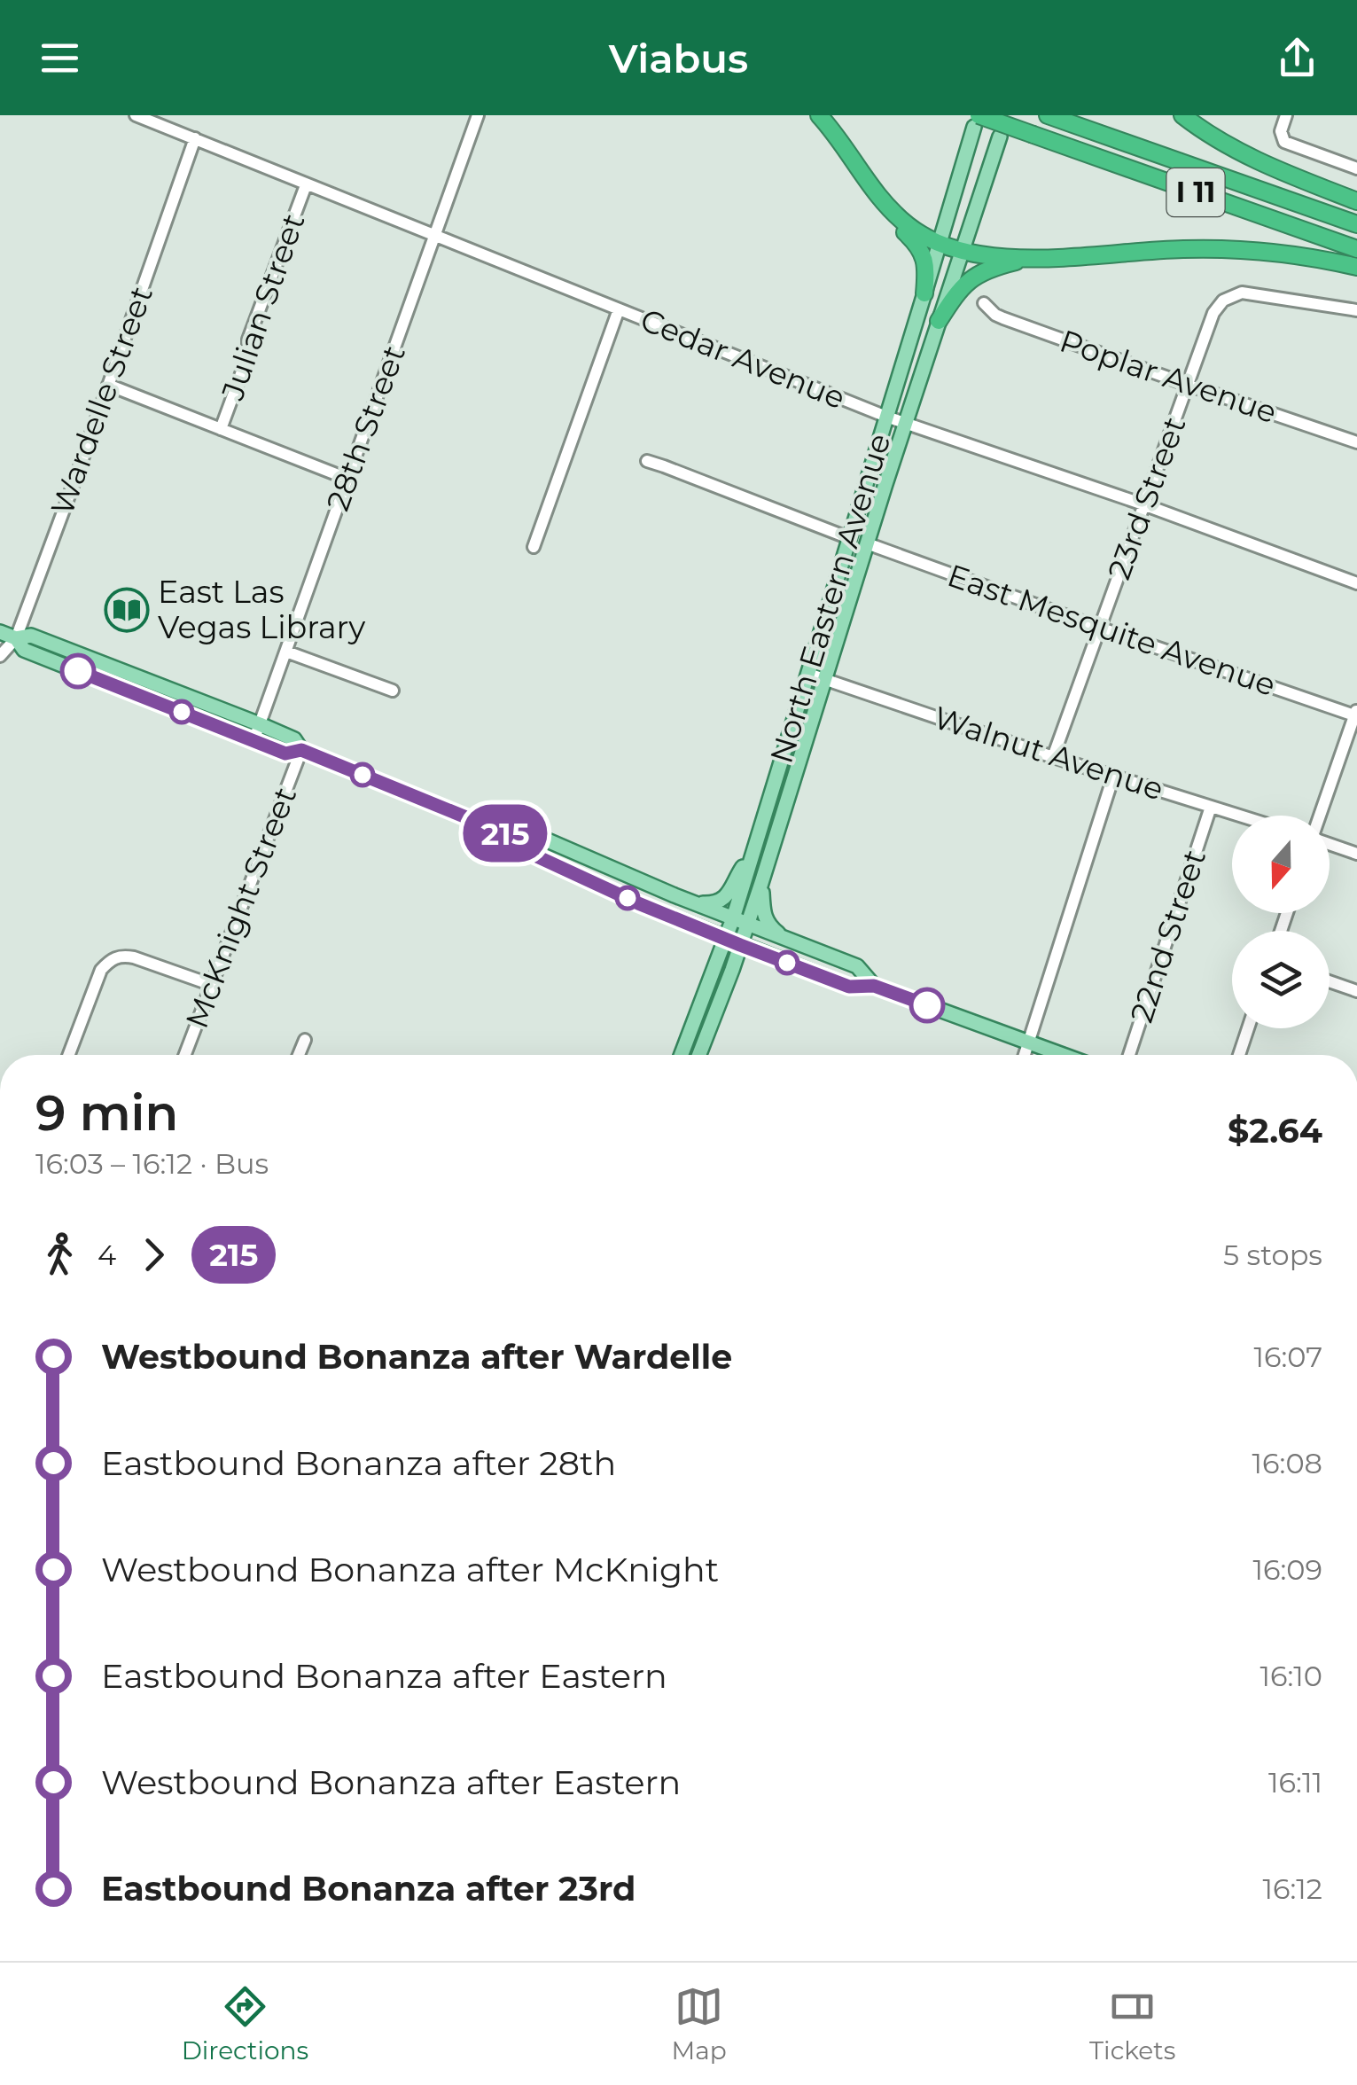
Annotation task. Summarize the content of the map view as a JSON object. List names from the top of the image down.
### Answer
{
  "streets": {
    "highway": ["I 11"],
    "main road": ["North Eastern Avenue"],
    "street": [
      "Julian Street",
      "Cedar Avenue",
      "Poplar Avenue",
      "Wardelle Street",
      "28th Street",
      "23rd Street",
      "East Mesquite Avenue",
      "Walnut Avenue",
      "McKnight Street",
      "22nd Street"
    ]
  },
  "crossings": [
    ["I 11", "North Eastern Avenue"],
    ["Julian Street", "Cedar Avenue"],
    ["Cedar Avenue", "Wardelle Street"],
    ["Cedar Avenue", "28th Street"],
    ["Cedar Avenue", "23rd Street"],
    ["Cedar Avenue", "North Eastern Avenue"],
    ["Poplar Avenue", "23rd Street"],
    ["23rd Street", "East Mesquite Avenue"],
    ["23rd Street", "Walnut Avenue"],
    ["North Eastern Avenue", "East Mesquite Avenue"],
    ["North Eastern Avenue", "Walnut Avenue"],
    ["Walnut Avenue", "22nd Street"]
  ],
  "places": {
    "library": ["East Las Vegas Library"]
  },
  "lines": ["bus line 215"],
  "north": "bottom",
  "page": {
    "header": "Viabus",
    "on_map": "215",
    "heading": ["9 min", "16:03 – 16:12 · Bus", "$2.64"],
    "legs": ["4", "215", "5 stops"],
    "list": [
      {
        "name": "Westbound Bonanza after Wardelle",
        "value": "16:07"
      },
      {
        "name": "Eastbound Bonanza after 28th",
        "value": "16:08"
      },
      {
        "name": "Westbound Bonanza after McKnight",
        "value": "16:09"
      },
      {
        "name": "Eastbound Bonanza after Eastern",
        "value": "16:10"
      },
      {
        "name": "Westbound Bonanza after Eastern",
        "value": "16:11"
      },
      {
        "name": "Eastbound Bonanza after 23rd",
        "value": "16:12"
      }
    ],
    "tabs": ["Directions", "Map", "Tickets"]
  }
}
